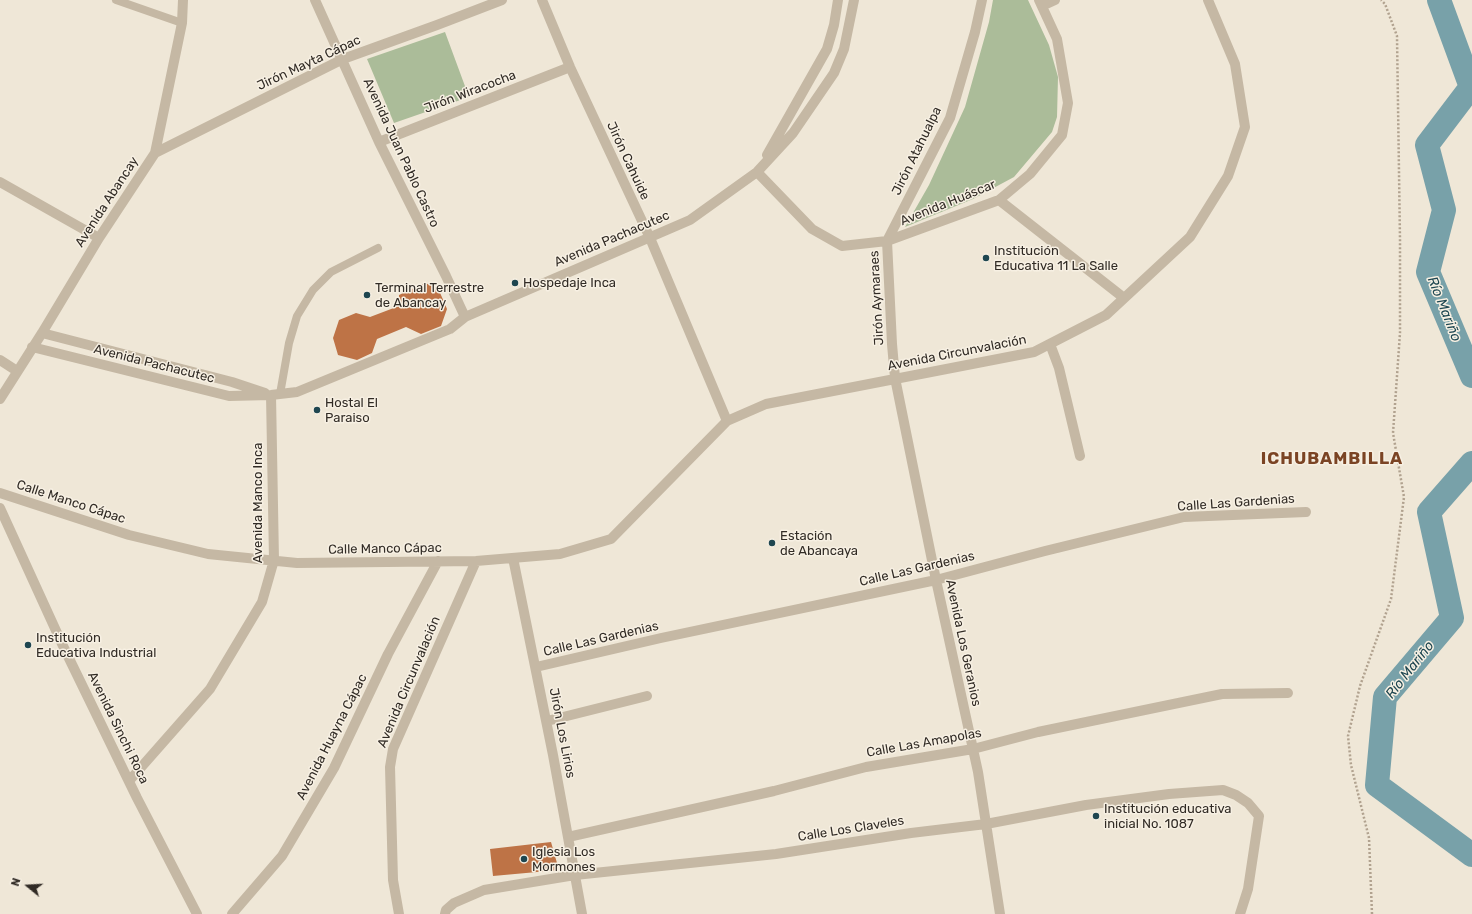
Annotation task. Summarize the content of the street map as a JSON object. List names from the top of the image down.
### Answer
{
  "streets": {
    "street": [
      "Jirón Mayta Cápac",
      "Jirón Wiracocha",
      "Jirón Atahualpa",
      "Avenida Juan Pablo Castro",
      "Jirón Cahuide",
      "Avenida Abancay",
      "Avenida Huáscar",
      "Avenida Pachacutec",
      "Jirón Aymaraes",
      "Avenida Circunvalación",
      "Calle Manco Cápac",
      "Avenida Manco Inca",
      "Calle Las Gardenias",
      "Avenida Los Geranios",
      "Avenida Sinchi Roca",
      "Jirón Los Lirios",
      "Avenida Huayna Cápac",
      "Calle Las Amapolas",
      "Calle Los Claveles"
    ]
  },
  "crossings": [
    ["Jirón Mayta Cápac", "Avenida Juan Pablo Castro"],
    ["Jirón Mayta Cápac", "Avenida Abancay"],
    ["Jirón Wiracocha", "Avenida Juan Pablo Castro"],
    ["Jirón Wiracocha", "Jirón Cahuide"],
    ["Jirón Atahualpa", "Avenida Huáscar"],
    ["Jirón Atahualpa", "Jirón Aymaraes"],
    ["Avenida Juan Pablo Castro", "Avenida Pachacutec"],
    ["Jirón Cahuide", "Avenida Pachacutec"],
    ["Jirón Cahuide", "Avenida Circunvalación"],
    ["Jirón Cahuide", "Calle Manco Cápac"],
    ["Avenida Abancay", "Avenida Pachacutec"],
    ["Avenida Huáscar", "Avenida Pachacutec"],
    ["Avenida Huáscar", "Jirón Aymaraes"],
    ["Avenida Pachacutec", "Avenida Manco Inca"],
    ["Jirón Aymaraes", "Avenida Circunvalación"],
    ["Jirón Aymaraes", "Avenida Los Geranios"],
    ["Avenida Circunvalación", "Calle Manco Cápac"],
    ["Avenida Circunvalación", "Avenida Los Geranios"],
    ["Calle Manco Cápac", "Avenida Manco Inca"],
    ["Calle Manco Cápac", "Jirón Los Lirios"],
    ["Calle Manco Cápac", "Avenida Huayna Cápac"],
    ["Avenida Manco Inca", "Avenida Sinchi Roca"],
    ["Calle Las Gardenias", "Avenida Los Geranios"],
    ["Calle Las Gardenias", "Jirón Los Lirios"],
    ["Avenida Los Geranios", "Calle Las Amapolas"],
    ["Avenida Los Geranios", "Calle Los Claveles"],
    ["Jirón Los Lirios", "Calle Las Amapolas"],
    ["Jirón Los Lirios", "Calle Los Claveles"]
  ],
  "districts": ["ICHUBAMBILLA"],
  "water": ["Río Mariño"],
  "places": [
    "Institución Educativa 11 La Salle",
    "Hospedaje Inca",
    "Terminal Terrestre de Abancay",
    "Hostal El Paraiso",
    "Estación de Abancaya",
    "Institución Educativa Industrial",
    "Institución educativa inicial No. 1087",
    "Iglesia Los Mormones"
  ],
  "north": "left"
}
